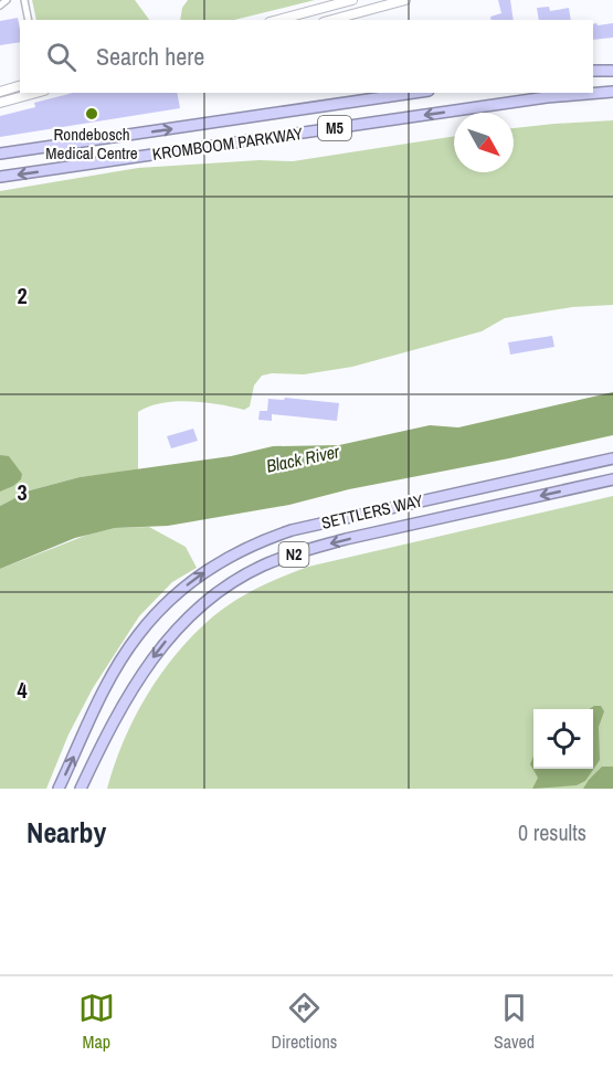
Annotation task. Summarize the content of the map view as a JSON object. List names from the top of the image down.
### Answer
{
  "streets": {
    "highway": [
      "M5",
      "KROMBOOM PARKWAY",
      "SETTLERS WAY",
      "N2"
    ]
  },
  "water": ["Black River"],
  "places": ["Rondebosch Medical Centre"],
  "north": "bottom right",
  "page": {
    "search": "Search here",
    "heading": ["Nearby", "0 results"],
    "nav": ["Map", "Directions", "Saved"]
  },
  "grid": {
    "rows": ["2", "3", "4"]
  }
}
